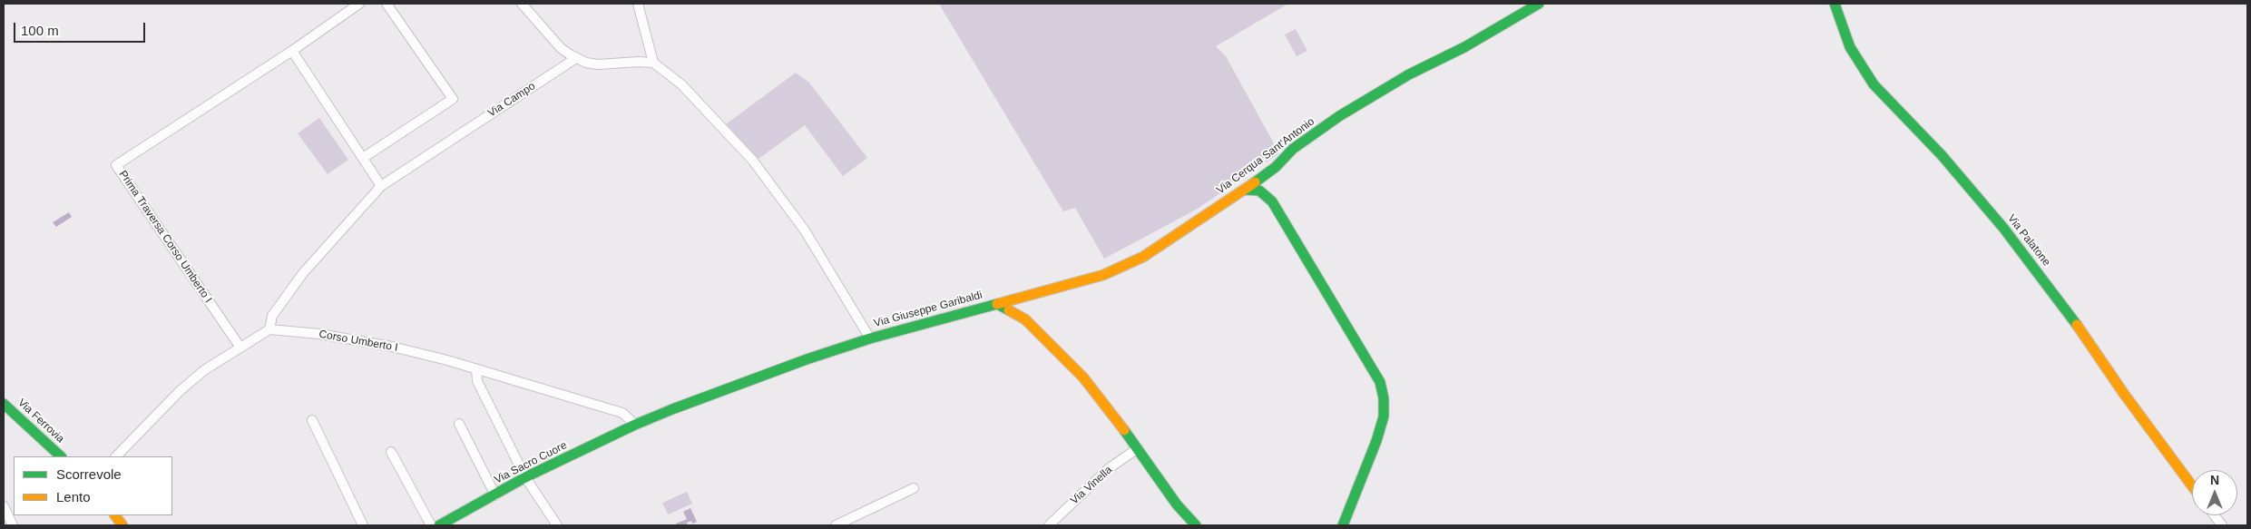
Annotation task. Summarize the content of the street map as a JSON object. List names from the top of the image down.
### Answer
{
  "streets": {
    "street": [
      "Via Campo",
      "Via Cerqua Sant'Antonio",
      "Prima Traversa Corso Umberto I",
      "Via Palatone",
      "Via Giuseppe Garibaldi",
      "Corso Umberto I",
      "Via Ferrovia",
      "Via Sacro Cuore",
      "Via Vinella"
    ]
  },
  "crossings": [
    ["Via Campo", "Corso Umberto I"],
    ["Via Cerqua Sant'Antonio", "Via Giuseppe Garibaldi"],
    ["Via Giuseppe Garibaldi", "Corso Umberto I"],
    ["Via Giuseppe Garibaldi", "Via Sacro Cuore"],
    ["Via Giuseppe Garibaldi", "Via Vinella"],
    ["Corso Umberto I", "Via Sacro Cuore"]
  ],
  "legend": ["Scorrevole", "Lento"],
  "scale_bar": "100 m",
  "north": "top"
}
